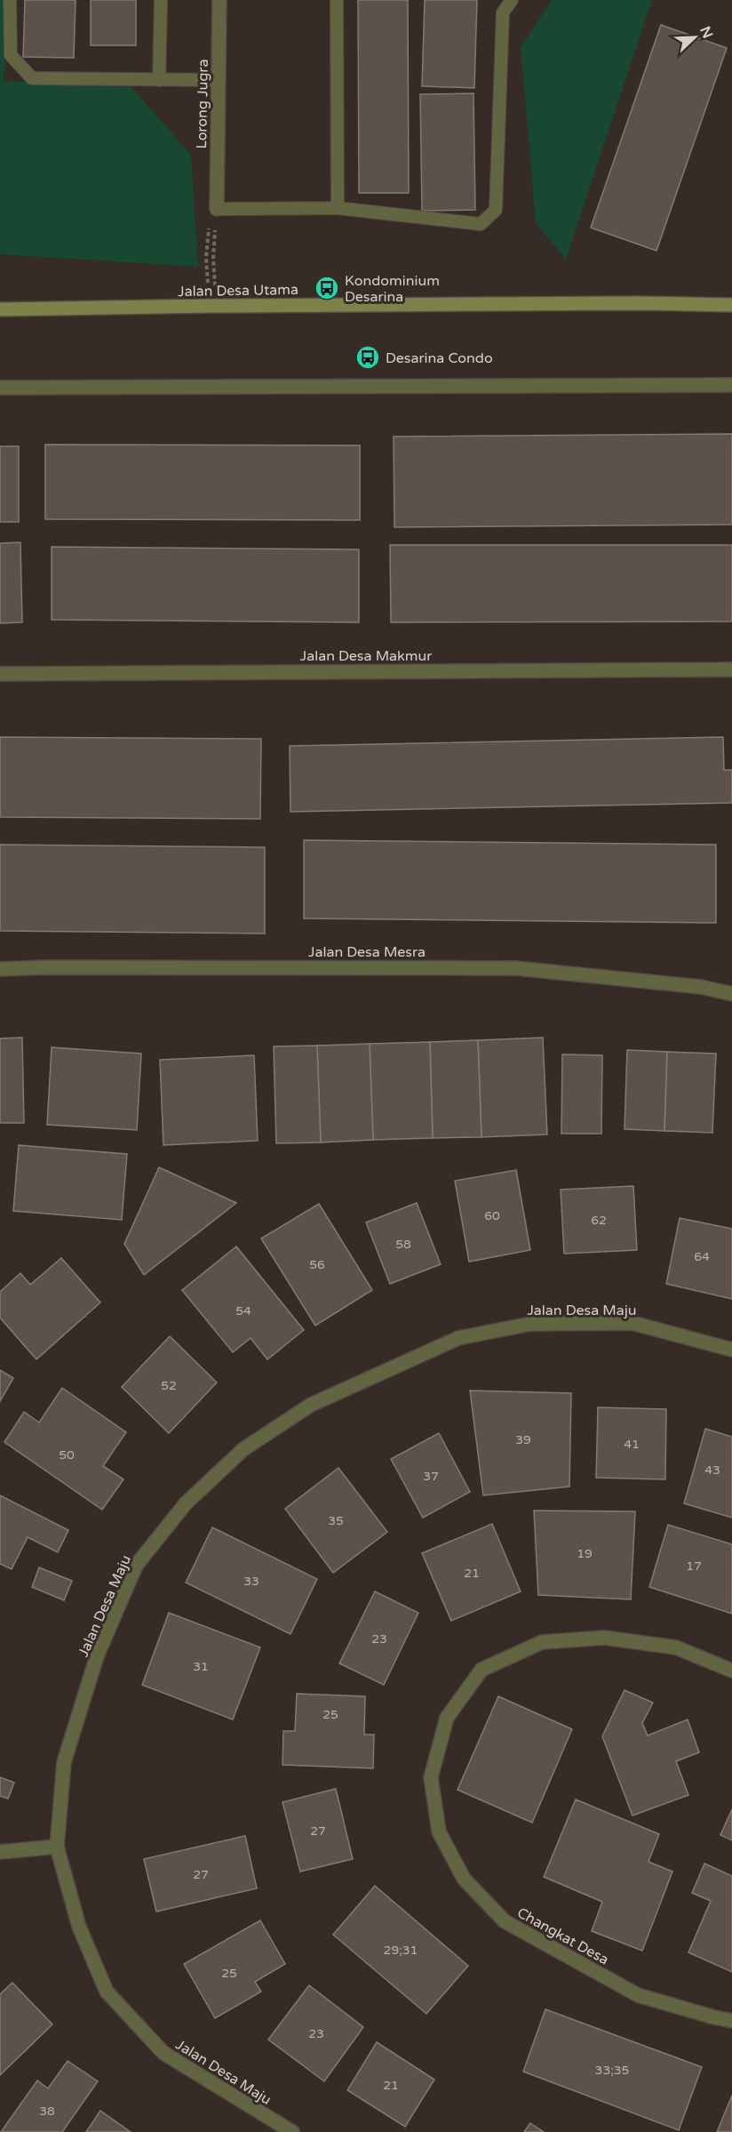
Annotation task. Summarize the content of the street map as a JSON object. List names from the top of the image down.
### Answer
{
  "streets": {
    "street": [
      "Lorong Jugra",
      "Jalan Desa Utama",
      "Jalan Desa Makmur",
      "Jalan Desa Mesra",
      "Jalan Desa Maju",
      "Changkat Desa"
    ]
  },
  "places": {
    "bus stop": ["Kondominium Desarina", "Desarina Condo"]
  },
  "house_numbers": [
    "60",
    "62",
    "58",
    "64",
    "56",
    "54",
    "52",
    "39",
    "41",
    "50",
    "43",
    "37",
    "35",
    "19",
    "17",
    "21",
    "33",
    "23",
    "31",
    "25",
    "27",
    "27",
    "29;31",
    "25",
    "23",
    "33;35",
    "21",
    "38"
  ],
  "north": "top right"
}
